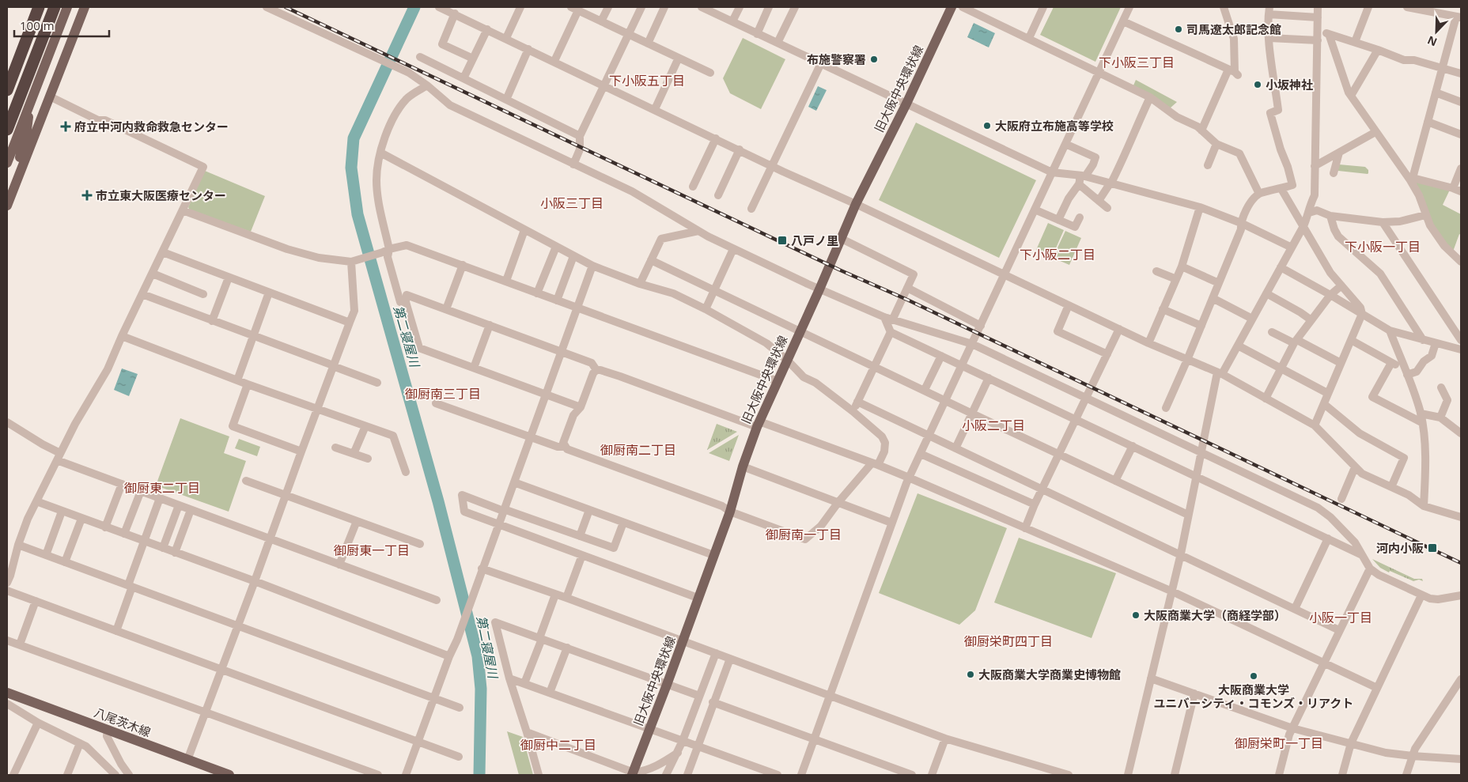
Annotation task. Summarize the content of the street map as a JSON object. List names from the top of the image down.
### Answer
{
  "streets": {
    "main road": ["旧大阪中央環状線", "八尾茨木線"]
  },
  "districts": [
    "下小阪三丁目",
    "下小阪五丁目",
    "小阪三丁目",
    "下小阪一丁目",
    "下小阪二丁目",
    "御厨南三丁目",
    "小阪二丁目",
    "御厨南二丁目",
    "御厨東二丁目",
    "御厨南一丁目",
    "御厨東一丁目",
    "小阪一丁目",
    "御厨栄町四丁目",
    "御厨栄町一丁目",
    "御厨中二丁目"
  ],
  "water": ["第二寝屋川"],
  "places": {
    "other": [
      "司馬遼太郎記念館",
      "布施警察署",
      "小坂神社",
      "大阪府立布施高等学校",
      "大阪商業大学（商経学部）",
      "大阪商業大学商業史博物館",
      "大阪商業大学 ユニバーシティ・コモンズ・リアクト"
    ],
    "health": ["府立中河内救命救急センター", "市立東大阪医療センター"],
    "transit": ["八戸ノ里", "河内小阪"]
  },
  "scale_bar": "100 m",
  "north": "bottom left"
}
